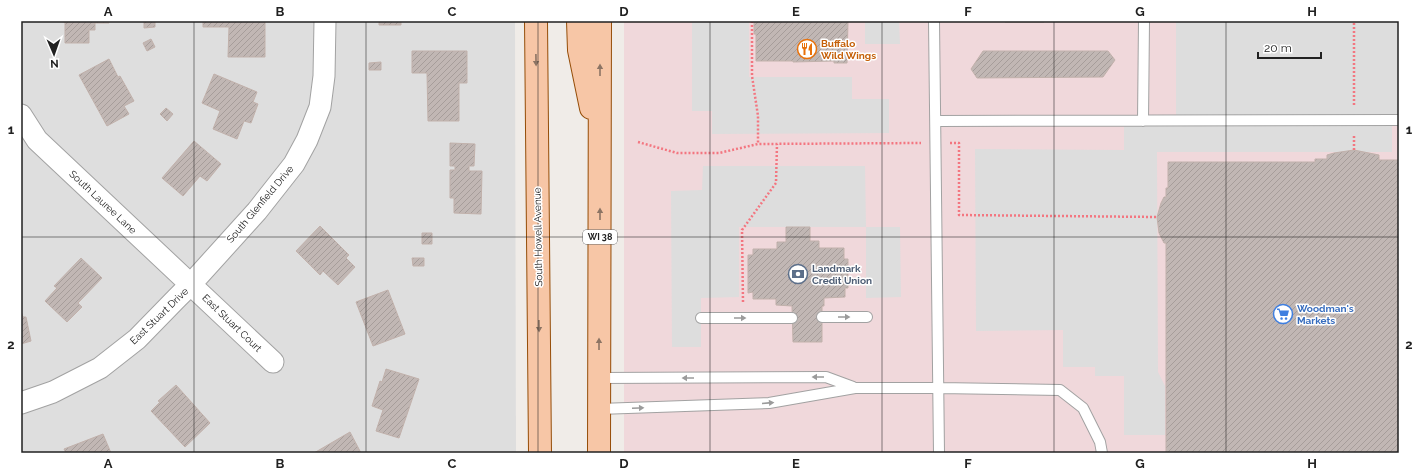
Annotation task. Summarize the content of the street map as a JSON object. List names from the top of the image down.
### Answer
{
  "streets": {
    "main road": ["South Howell Avenue", "WI 38"],
    "street": [
      "South Lauree Lane",
      "South Glenfield Drive",
      "East Stuart Drive",
      "East Stuart Court"
    ]
  },
  "crossings": [
    ["South Lauree Lane", "South Glenfield Drive"],
    ["South Lauree Lane", "East Stuart Drive"],
    ["South Lauree Lane", "East Stuart Court"],
    ["South Glenfield Drive", "East Stuart Drive"],
    ["South Glenfield Drive", "East Stuart Court"],
    ["East Stuart Drive", "East Stuart Court"]
  ],
  "places": {
    "restaurant": ["Buffalo Wild Wings"],
    "bank": ["Landmark Credit Union"],
    "supermarket": ["Woodman's Markets"]
  },
  "scale_bar": "20 m",
  "north": "bottom",
  "grid": {
    "columns": [
      "A",
      "B",
      "C",
      "D",
      "E",
      "F",
      "G",
      "H"
    ],
    "rows": ["1", "2"]
  }
}
